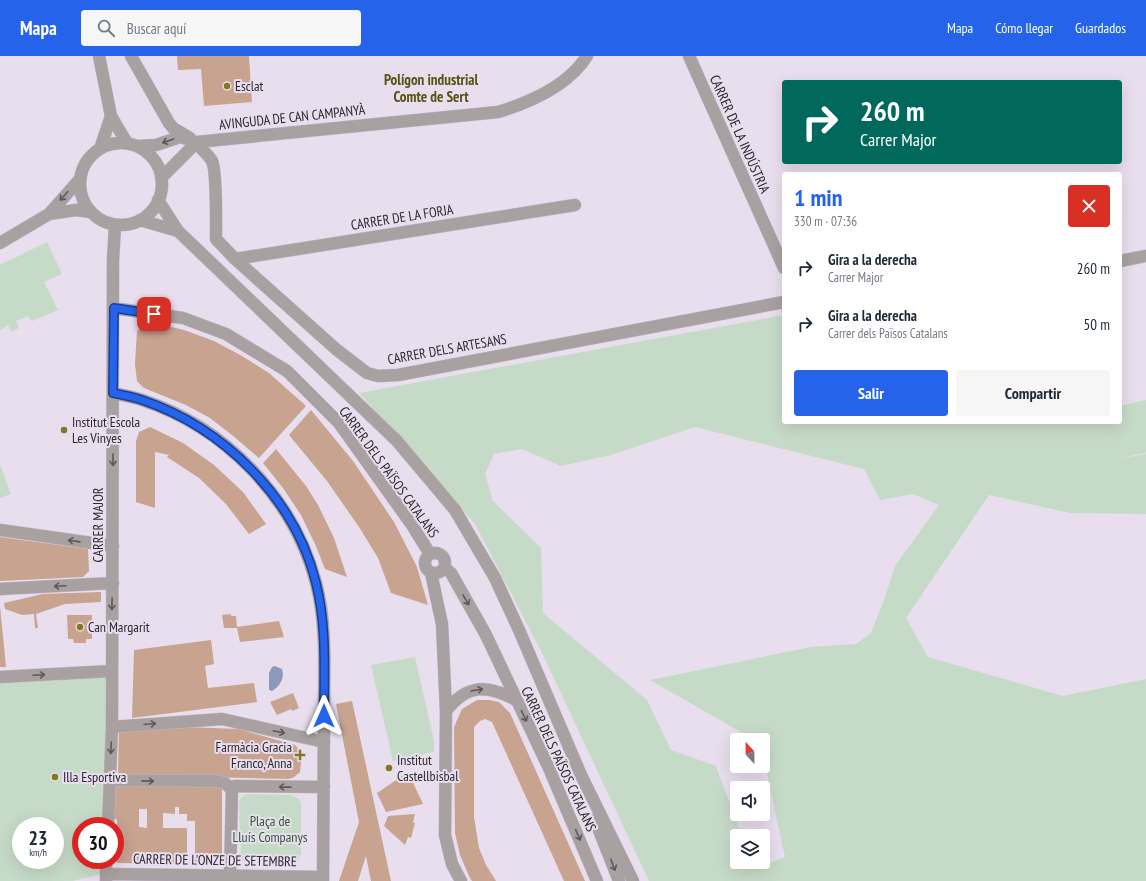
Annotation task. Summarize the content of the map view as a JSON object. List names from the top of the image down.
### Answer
{
  "streets": {
    "street": [
      "AVINGUDA DE CAN CAMPANYÀ",
      "CARRER DE LA INDÚSTRIA",
      "CARRER DE LA FORJA",
      "CARRER DELS ARTESANS",
      "CARRER DELS PAÏSOS CATALANS",
      "CARRER MAJOR",
      "CARRER DE L'ONZE DE SETEMBRE"
    ]
  },
  "crossings": [
    ["AVINGUDA DE CAN CAMPANYÀ", "CARRER DELS ARTESANS"],
    ["AVINGUDA DE CAN CAMPANYÀ", "CARRER MAJOR"],
    ["CARRER DE LA FORJA", "CARRER DELS ARTESANS"],
    ["CARRER DELS PAÏSOS CATALANS", "CARRER MAJOR"]
  ],
  "one_way": ["CARRER MAJOR"],
  "districts": ["Polígon industrial Comte de Sert"],
  "parks": ["Plaça de Lluís Companys"],
  "places": {
    "other": [
      "Esclat",
      "Institut Escola Les Vinyes",
      "Can Margarit",
      "Institut Castellbisbal",
      "Illa Esportiva"
    ],
    "health": ["Farmàcia Gracia Franco, Anna"]
  },
  "north": "top",
  "page": {
    "header": "Mapa",
    "search": "Buscar aquí",
    "nav": ["Mapa", "Cómo llegar", "Guardados"],
    "turn": ["260 m", "Carrer Major"],
    "heading": ["1 min", "330 m · 07:36"],
    "list": [
      {
        "name": "Gira a la derecha",
        "note": "Carrer Major",
        "value": "260 m"
      },
      {
        "name": "Gira a la derecha",
        "note": "Carrer dels Països Catalans",
        "value": "50 m"
      }
    ],
    "buttons": ["Salir", "Compartir"],
    "speed": "23 km/h",
    "limit": "30"
  }
}
